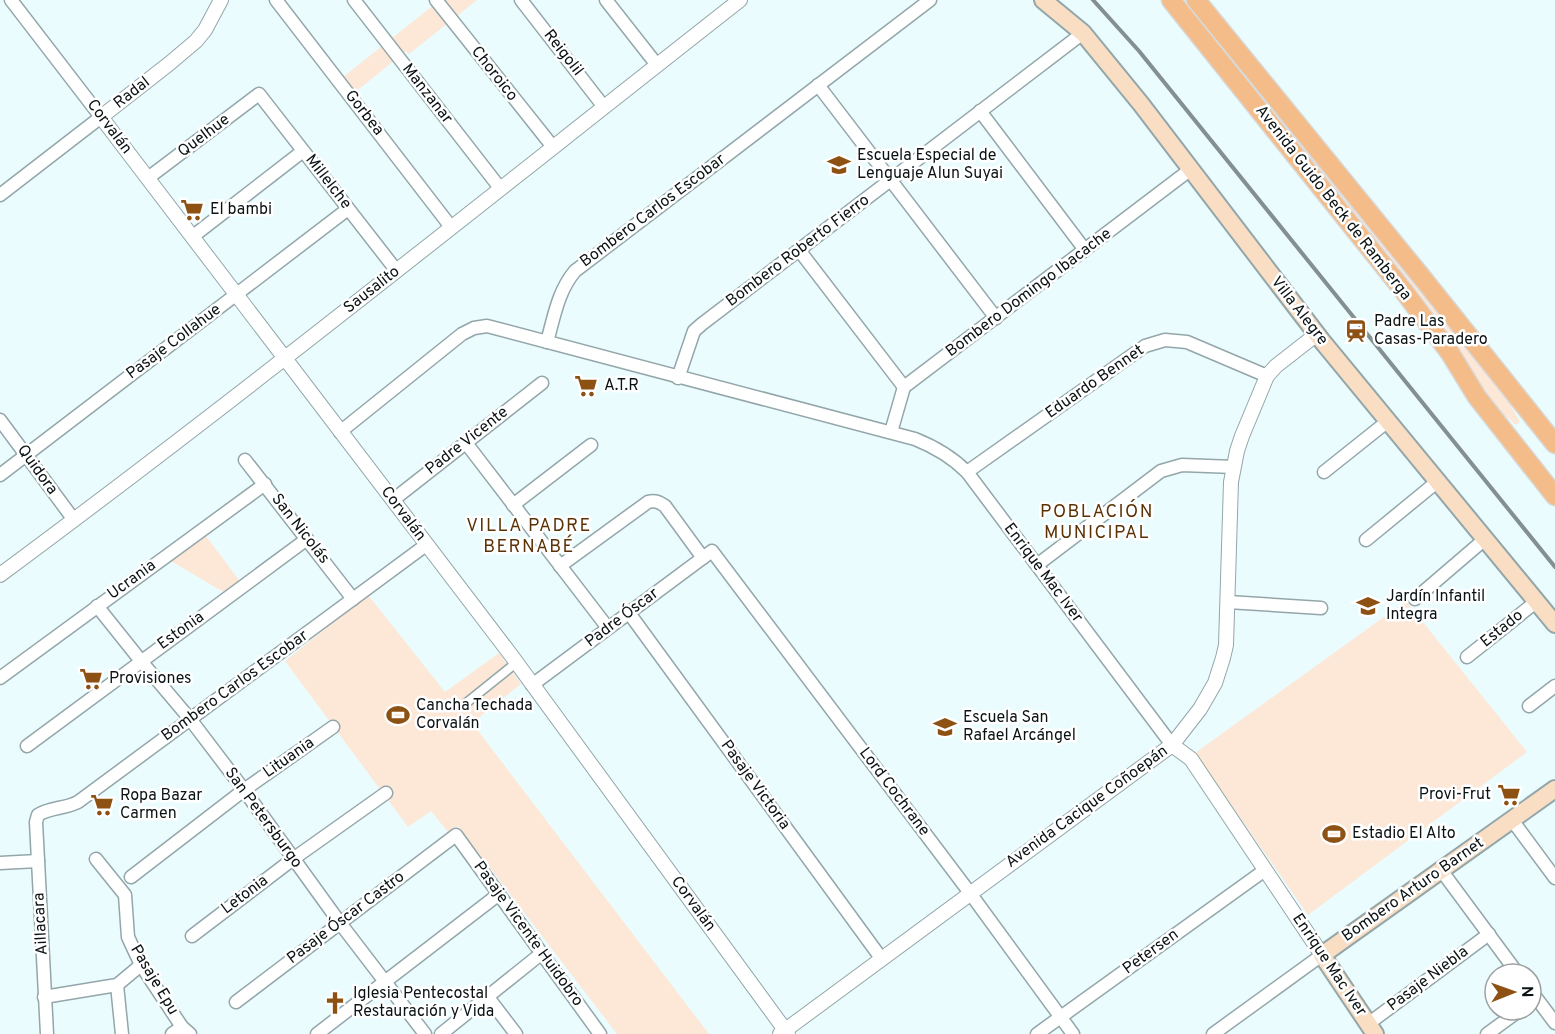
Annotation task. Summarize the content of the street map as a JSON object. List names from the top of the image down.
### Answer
{
  "streets": {
    "main road": [
      "Avenida Guido Beck de Ramberga",
      "Villa Alegre",
      "Enrique Mac Iver",
      "Bombero Arturo Barnet"
    ],
    "street": [
      "Reigolil",
      "Choroico",
      "Radal",
      "Manzanar",
      "Gorbea",
      "Corvalán",
      "Quelhue",
      "Millelche",
      "Bombero Carlos Escobar",
      "Bombero Roberto Fierro",
      "Sausalito",
      "Bombero Domingo Ibacache",
      "Pasaje Collahue",
      "Eduardo Bennet",
      "Padre Vicente",
      "Quidora",
      "San Nicolás",
      "Ucrania",
      "Padre Óscar",
      "Estado",
      "Estonia",
      "Lituania",
      "Pasaje Victoria",
      "Lord Cochrane",
      "Avenida Cacique Coñoepán",
      "San Petersburgo",
      "Letonia",
      "Pasaje Óscar Castro",
      "Aillacara",
      "Pasaje Vicente Huidobro",
      "Petersen",
      "Pasaje Niebla",
      "Pasaje Epu"
    ]
  },
  "crossings": [
    ["Reigolil", "Sausalito"],
    ["Choroico", "Sausalito"],
    ["Radal", "Corvalán"],
    ["Manzanar", "Sausalito"],
    ["Gorbea", "Sausalito"],
    ["Corvalán", "Quelhue"],
    ["Corvalán", "Bombero Carlos Escobar"],
    ["Corvalán", "Sausalito"],
    ["Corvalán", "Pasaje Collahue"],
    ["Corvalán", "Padre Vicente"],
    ["Corvalán", "Padre Óscar"],
    ["Corvalán", "Avenida Cacique Coñoepán"],
    ["Quelhue", "Millelche"],
    ["Millelche", "Sausalito"],
    ["Millelche", "Pasaje Collahue"],
    ["Bombero Carlos Escobar", "San Nicolás"],
    ["Bombero Carlos Escobar", "Enrique Mac Iver"],
    ["Bombero Carlos Escobar", "San Petersburgo"],
    ["Bombero Carlos Escobar", "Aillacara"],
    ["Bombero Roberto Fierro", "Villa Alegre"],
    ["Bombero Roberto Fierro", "Enrique Mac Iver"],
    ["Sausalito", "Quidora"],
    ["Bombero Domingo Ibacache", "Villa Alegre"],
    ["Villa Alegre", "Estado"],
    ["Villa Alegre", "Avenida Cacique Coñoepán"],
    ["Pasaje Collahue", "Quidora"],
    ["Eduardo Bennet", "Enrique Mac Iver"],
    ["Eduardo Bennet", "Avenida Cacique Coñoepán"],
    ["San Nicolás", "Ucrania"],
    ["San Nicolás", "Estonia"],
    ["Enrique Mac Iver", "Avenida Cacique Coñoepán"],
    ["Enrique Mac Iver", "Bombero Arturo Barnet"],
    ["Enrique Mac Iver", "Petersen"],
    ["Enrique Mac Iver", "Pasaje Niebla"],
    ["Ucrania", "San Petersburgo"],
    ["Padre Óscar", "Pasaje Victoria"],
    ["Padre Óscar", "Lord Cochrane"],
    ["Estonia", "San Petersburgo"],
    ["Lituania", "San Petersburgo"],
    ["Pasaje Victoria", "Avenida Cacique Coñoepán"],
    ["Lord Cochrane", "Avenida Cacique Coñoepán"],
    ["Lord Cochrane", "Petersen"],
    ["San Petersburgo", "Letonia"],
    ["San Petersburgo", "Pasaje Óscar Castro"],
    ["Pasaje Óscar Castro", "Pasaje Vicente Huidobro"]
  ],
  "districts": ["POBLACIÓN MUNICIPAL", "VILLA PADRE BERNABÉ"],
  "places": {
    "school or university": ["Escuela Especial de Lenguaje Alun Suyai", "Jardín Infantil Integra", "Escuela San Rafael Arcángel"],
    "supermarket": [
      "El bambi",
      "A.T.R",
      "Provisiones",
      "Provi-Frut",
      "Ropa Bazar Carmen"
    ],
    "station": ["Padre Las Casas-Paradero"],
    "sports": ["Cancha Techada Corvalán", "Estadio El Alto"],
    "church": ["Iglesia Pentecostal Restauración y Vida"]
  },
  "north": "right"
}
